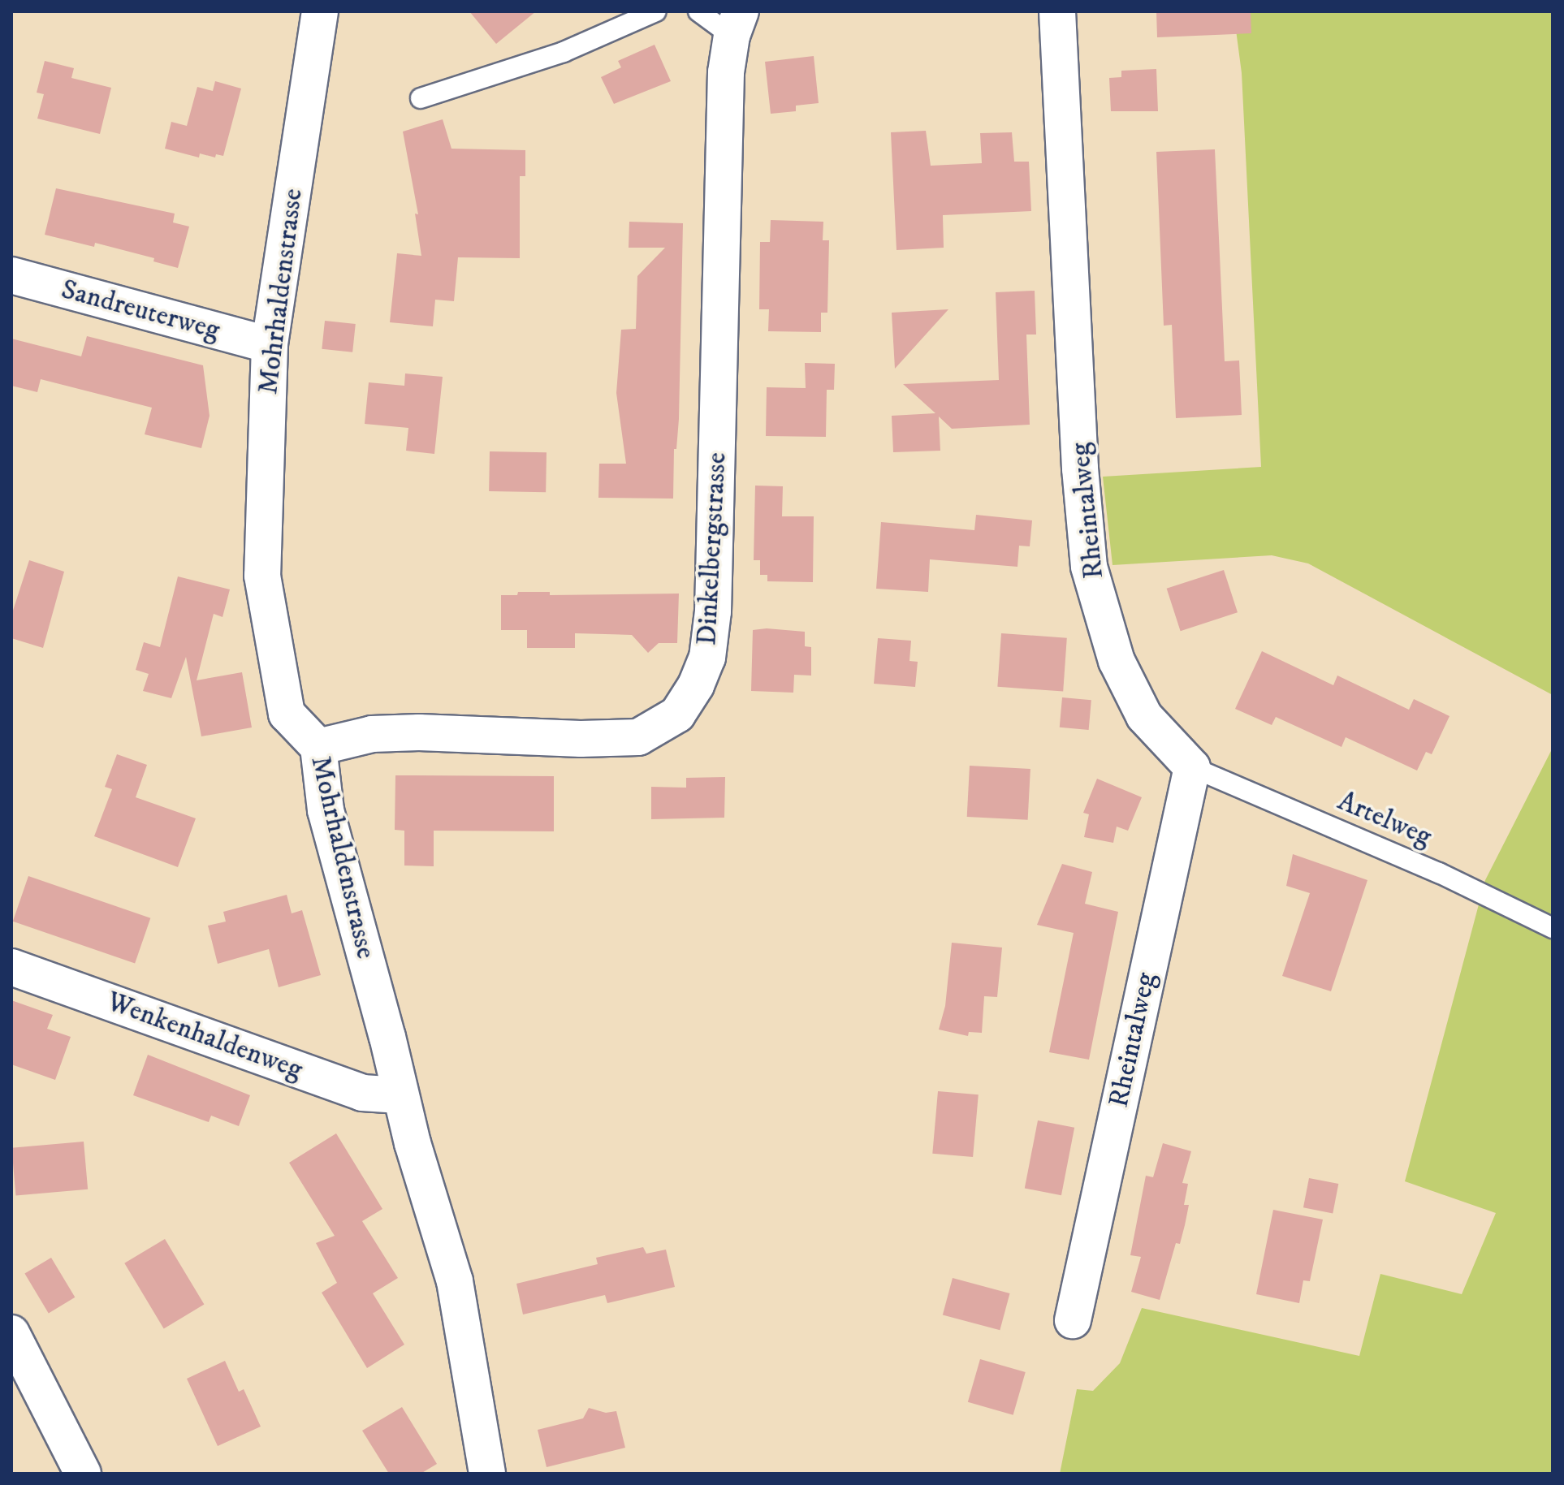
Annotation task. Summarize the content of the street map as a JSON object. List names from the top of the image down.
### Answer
{
  "streets": {
    "street": [
      "Mohrhaldenstrasse",
      "Sandreuterweg",
      "Rheintalweg",
      "Dinkelbergstrasse",
      "Wenkenhaldenweg"
    ],
    "lane": ["Artelweg"]
  },
  "crossings": [
    ["Mohrhaldenstrasse", "Sandreuterweg"],
    ["Mohrhaldenstrasse", "Dinkelbergstrasse"],
    ["Mohrhaldenstrasse", "Wenkenhaldenweg"],
    ["Rheintalweg", "Artelweg"]
  ]
}
